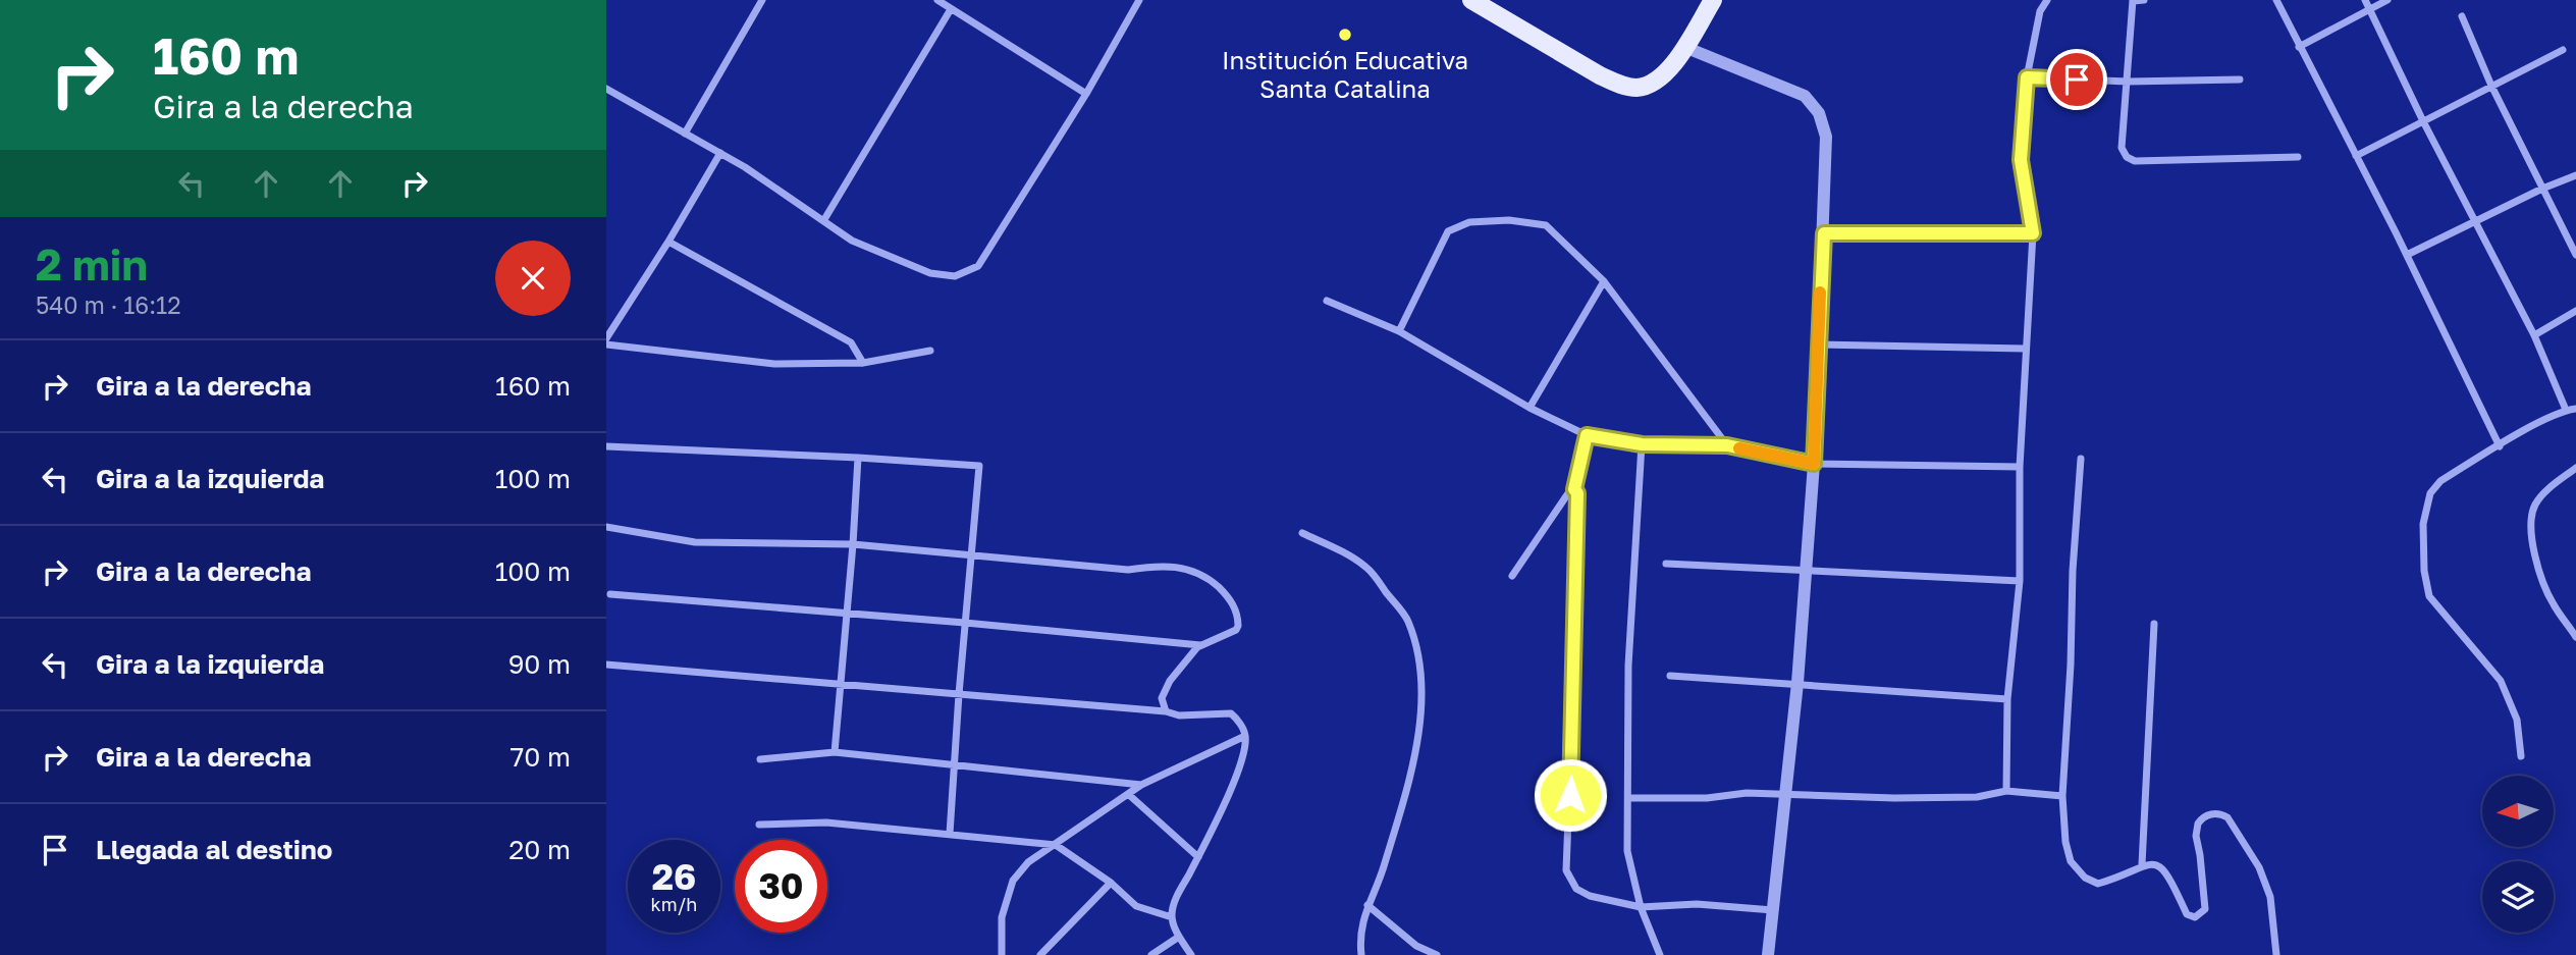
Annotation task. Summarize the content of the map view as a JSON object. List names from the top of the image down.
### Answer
{
  "places": ["Institución Educativa Santa Catalina"],
  "north": "left",
  "page": {
    "turn": ["160 m", "Gira a la derecha"],
    "heading": ["2 min", "540 m · 16:12"],
    "list": [
      {
        "name": "Gira a la derecha",
        "value": "160 m"
      },
      {
        "name": "Gira a la izquierda",
        "value": "100 m"
      },
      {
        "name": "Gira a la derecha",
        "value": "100 m"
      },
      {
        "name": "Gira a la izquierda",
        "value": "90 m"
      },
      {
        "name": "Gira a la derecha",
        "value": "70 m"
      },
      {
        "name": "Llegada al destino",
        "value": "20 m"
      }
    ],
    "speed": "26 km/h",
    "limit": "30"
  }
}
